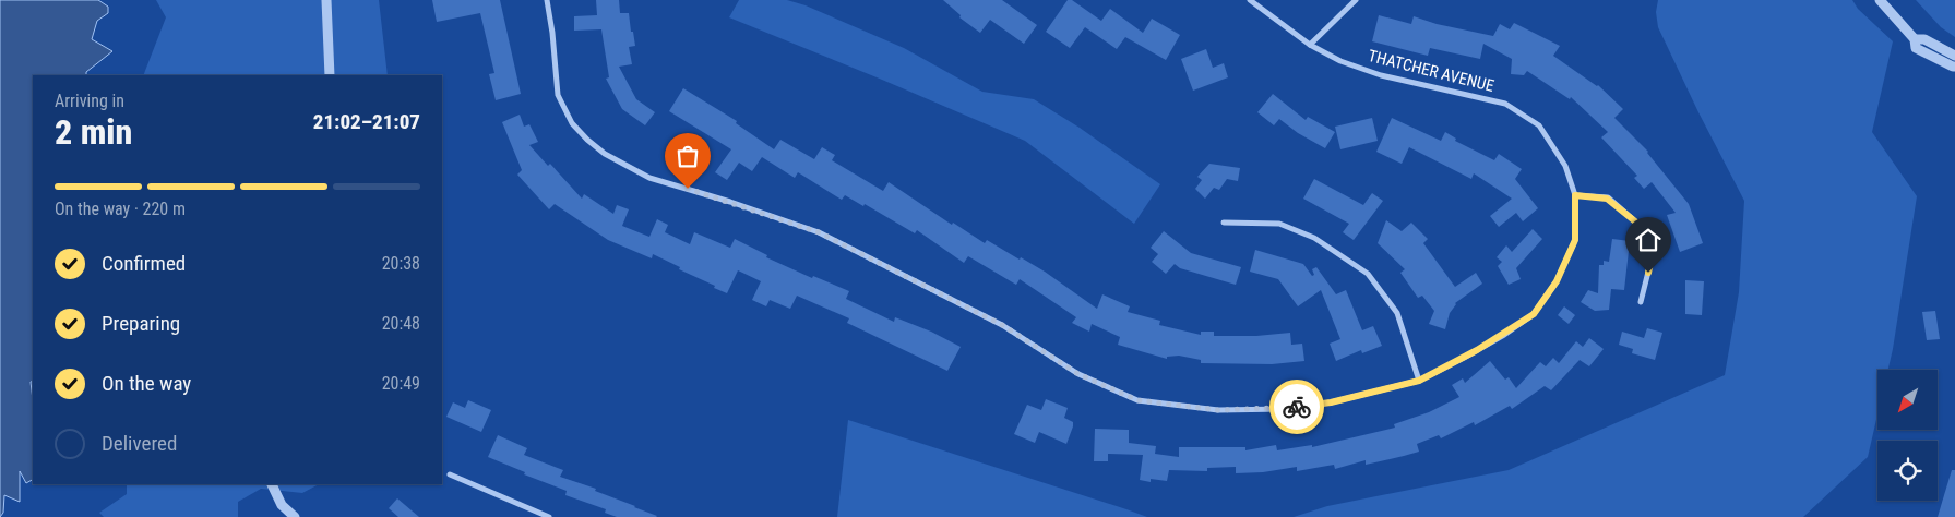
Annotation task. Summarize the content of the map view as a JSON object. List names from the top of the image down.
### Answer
{
  "streets": {
    "street": ["THATCHER AVENUE"]
  },
  "north": "bottom left",
  "page": {
    "heading": ["2 min", "Arriving in", "21:02–21:07"],
    "bar": "On the way · 220 m",
    "list": [
      ["Confirmed", "20:38"],
      ["Preparing", "20:48"],
      ["On the way", "20:49"],
      "Delivered"
    ]
  }
}
